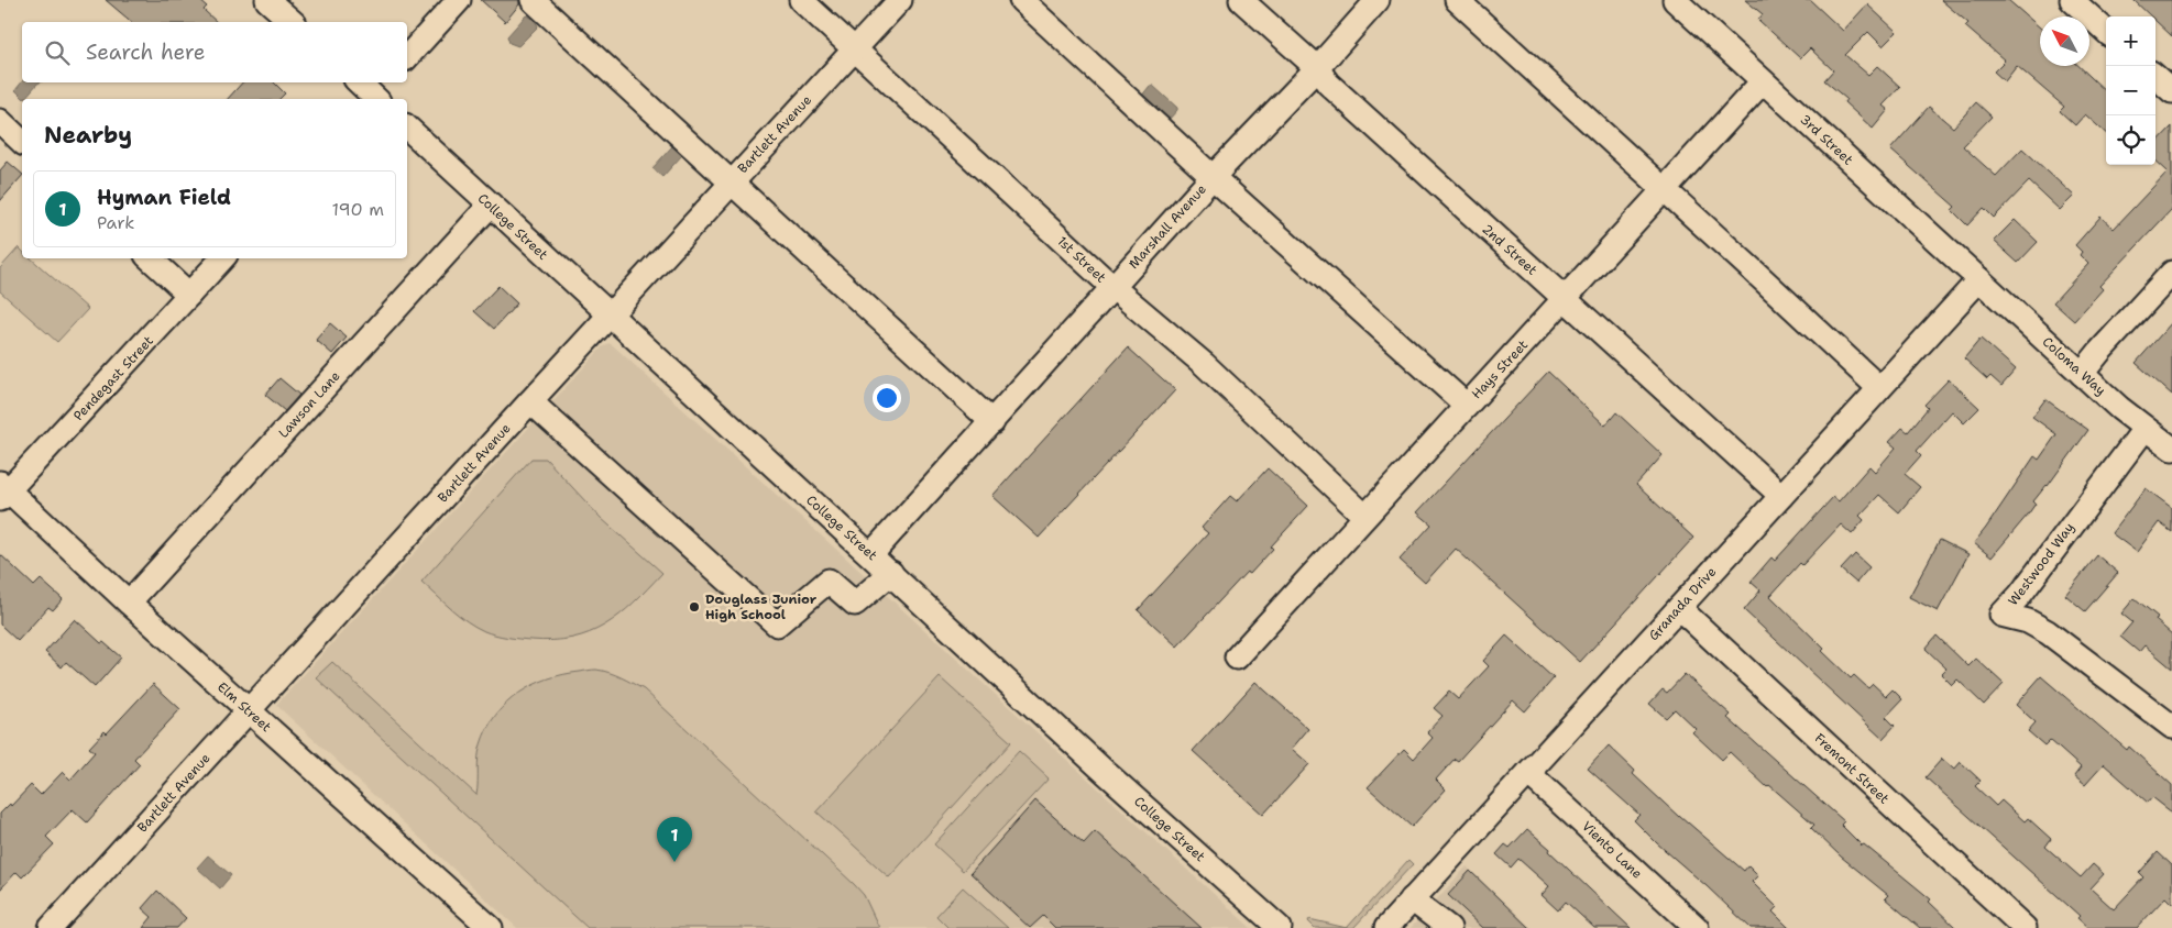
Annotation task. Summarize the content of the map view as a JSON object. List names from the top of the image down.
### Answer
{
  "streets": {
    "street": [
      "Bartlett Avenue",
      "3rd Street",
      "College Street",
      "Marshall Avenue",
      "2nd Street",
      "1st Street",
      "Coloma Way",
      "Hays Street",
      "Pendegast Street",
      "Lawson Lane",
      "Westwood Way",
      "Granada Drive",
      "Elm Street",
      "Fremont Street",
      "Viento Lane"
    ]
  },
  "crossings": [
    ["Bartlett Avenue", "College Street"],
    ["Bartlett Avenue", "1st Street"],
    ["Bartlett Avenue", "Elm Street"],
    ["3rd Street", "Coloma Way"],
    ["3rd Street", "Hays Street"],
    ["3rd Street", "Granada Drive"],
    ["College Street", "Marshall Avenue"],
    ["College Street", "Lawson Lane"],
    ["Marshall Avenue", "2nd Street"],
    ["Marshall Avenue", "1st Street"],
    ["2nd Street", "Hays Street"],
    ["2nd Street", "Granada Drive"],
    ["1st Street", "Hays Street"],
    ["Coloma Way", "Westwood Way"],
    ["Coloma Way", "Granada Drive"],
    ["Pendegast Street", "Elm Street"],
    ["Lawson Lane", "Elm Street"],
    ["Granada Drive", "Fremont Street"],
    ["Granada Drive", "Viento Lane"]
  ],
  "places": ["Douglass Junior High School"],
  "north": "top left",
  "page": {
    "map_buttons": ["+", "−"],
    "search": "Search here",
    "heading": "Nearby",
    "list": [
      {
        "mark": "1",
        "name": "Hyman Field",
        "note": "Park",
        "value": "190 m"
      }
    ],
    "pins": "1"
  }
}
